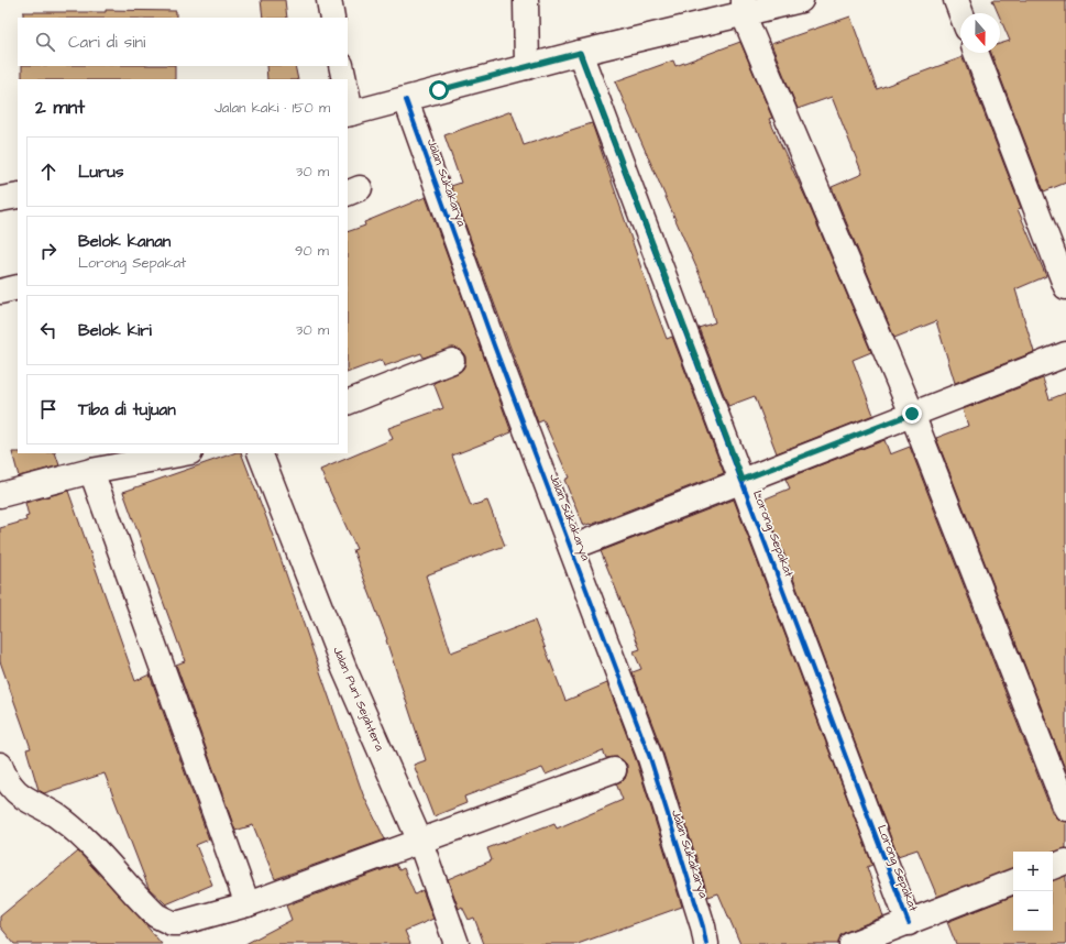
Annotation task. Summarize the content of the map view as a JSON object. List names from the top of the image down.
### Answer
{
  "streets": {
    "street": ["Jalan Sukakarya", "Lorong Sepakat", "Jalan Puri Sejahtera"]
  },
  "north": "bottom",
  "page": {
    "search": "Cari di sini",
    "heading": ["2 mnt", "Jalan kaki · 150 m"],
    "list": [
      ["Lurus", "30 m"],
      ["Belok kanan", "Lorong Sepakat", "90 m"],
      ["Belok kiri", "30 m"],
      "Tiba di tujuan"
    ],
    "map_buttons": ["+", "−"]
  }
}
